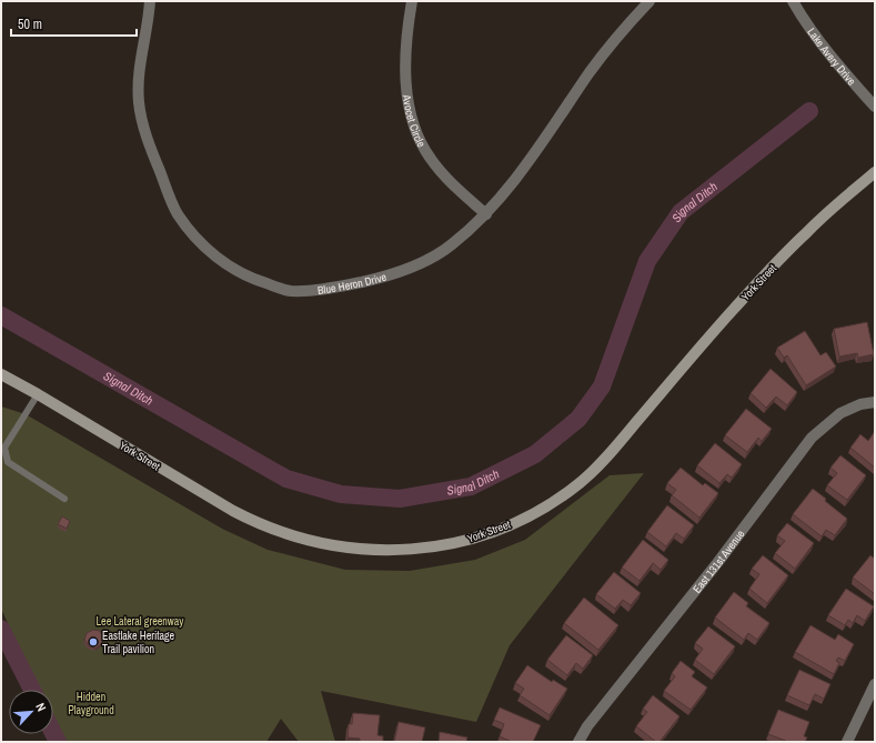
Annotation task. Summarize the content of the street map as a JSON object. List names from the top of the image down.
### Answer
{
  "streets": {
    "street": [
      "Lake Avery Drive",
      "Avocet Circle",
      "Blue Heron Drive",
      "York Street",
      "East 131st Avenue"
    ]
  },
  "crossings": [
    ["Avocet Circle", "Blue Heron Drive"]
  ],
  "water": ["Signal Ditch"],
  "parks": ["Lee Lateral greenway", "Hidden Playground"],
  "places": ["Eastlake Heritage Trail pavilion"],
  "scale_bar": "50 m",
  "north": "top right"
}
